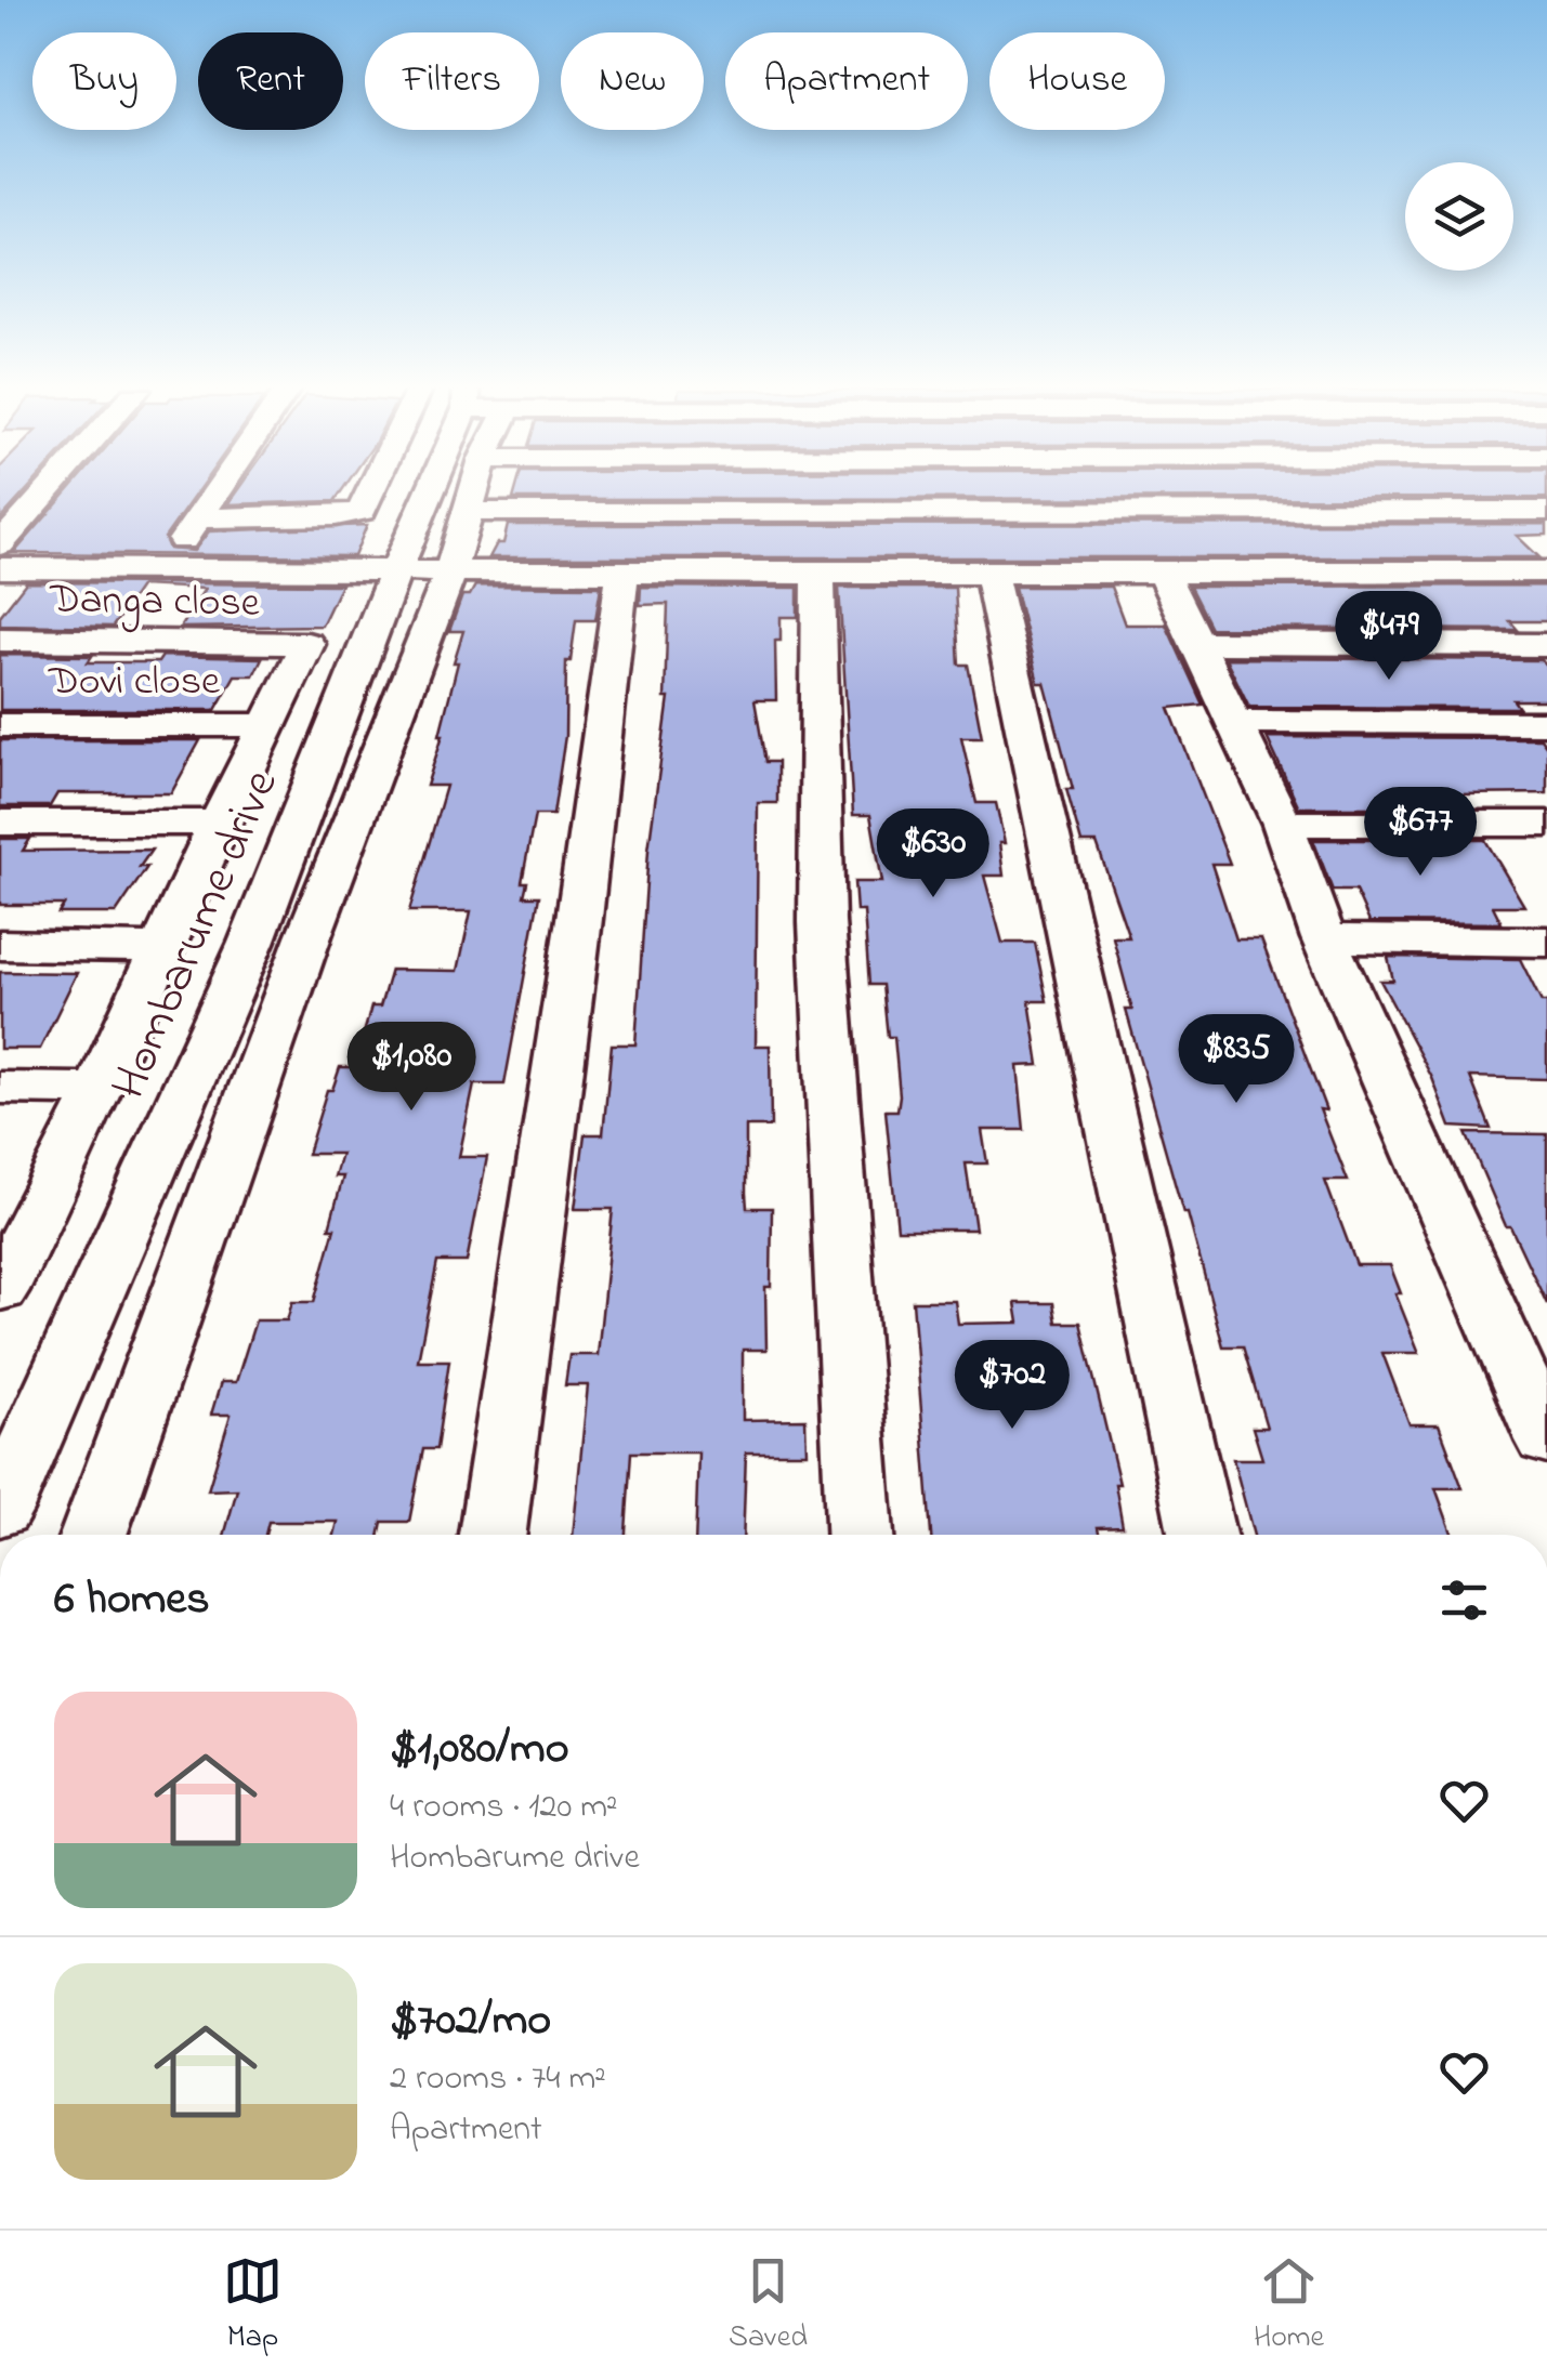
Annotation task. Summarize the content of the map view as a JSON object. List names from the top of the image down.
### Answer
{
  "streets": {
    "street": ["Danga close", "Dovi close", "Hombarume drive"]
  },
  "crossings": [
    ["Danga close", "Dovi close"]
  ],
  "page": {
    "chip": [
      "Buy",
      "Rent",
      "Filters",
      "New",
      "Apartment",
      "House"
    ],
    "price": [
      "$479",
      "$677",
      "$630",
      "$835",
      "$1,080",
      "$702"
    ],
    "heading": "6 homes",
    "list": [
      {
        "name": "$1,080/mo",
        "note": "4 rooms · 120 m² · Hombarume drive"
      },
      {
        "name": "$702/mo",
        "note": "2 rooms · 74 m² · Apartment"
      }
    ],
    "tabs": ["Map", "Saved", "Home"]
  }
}
